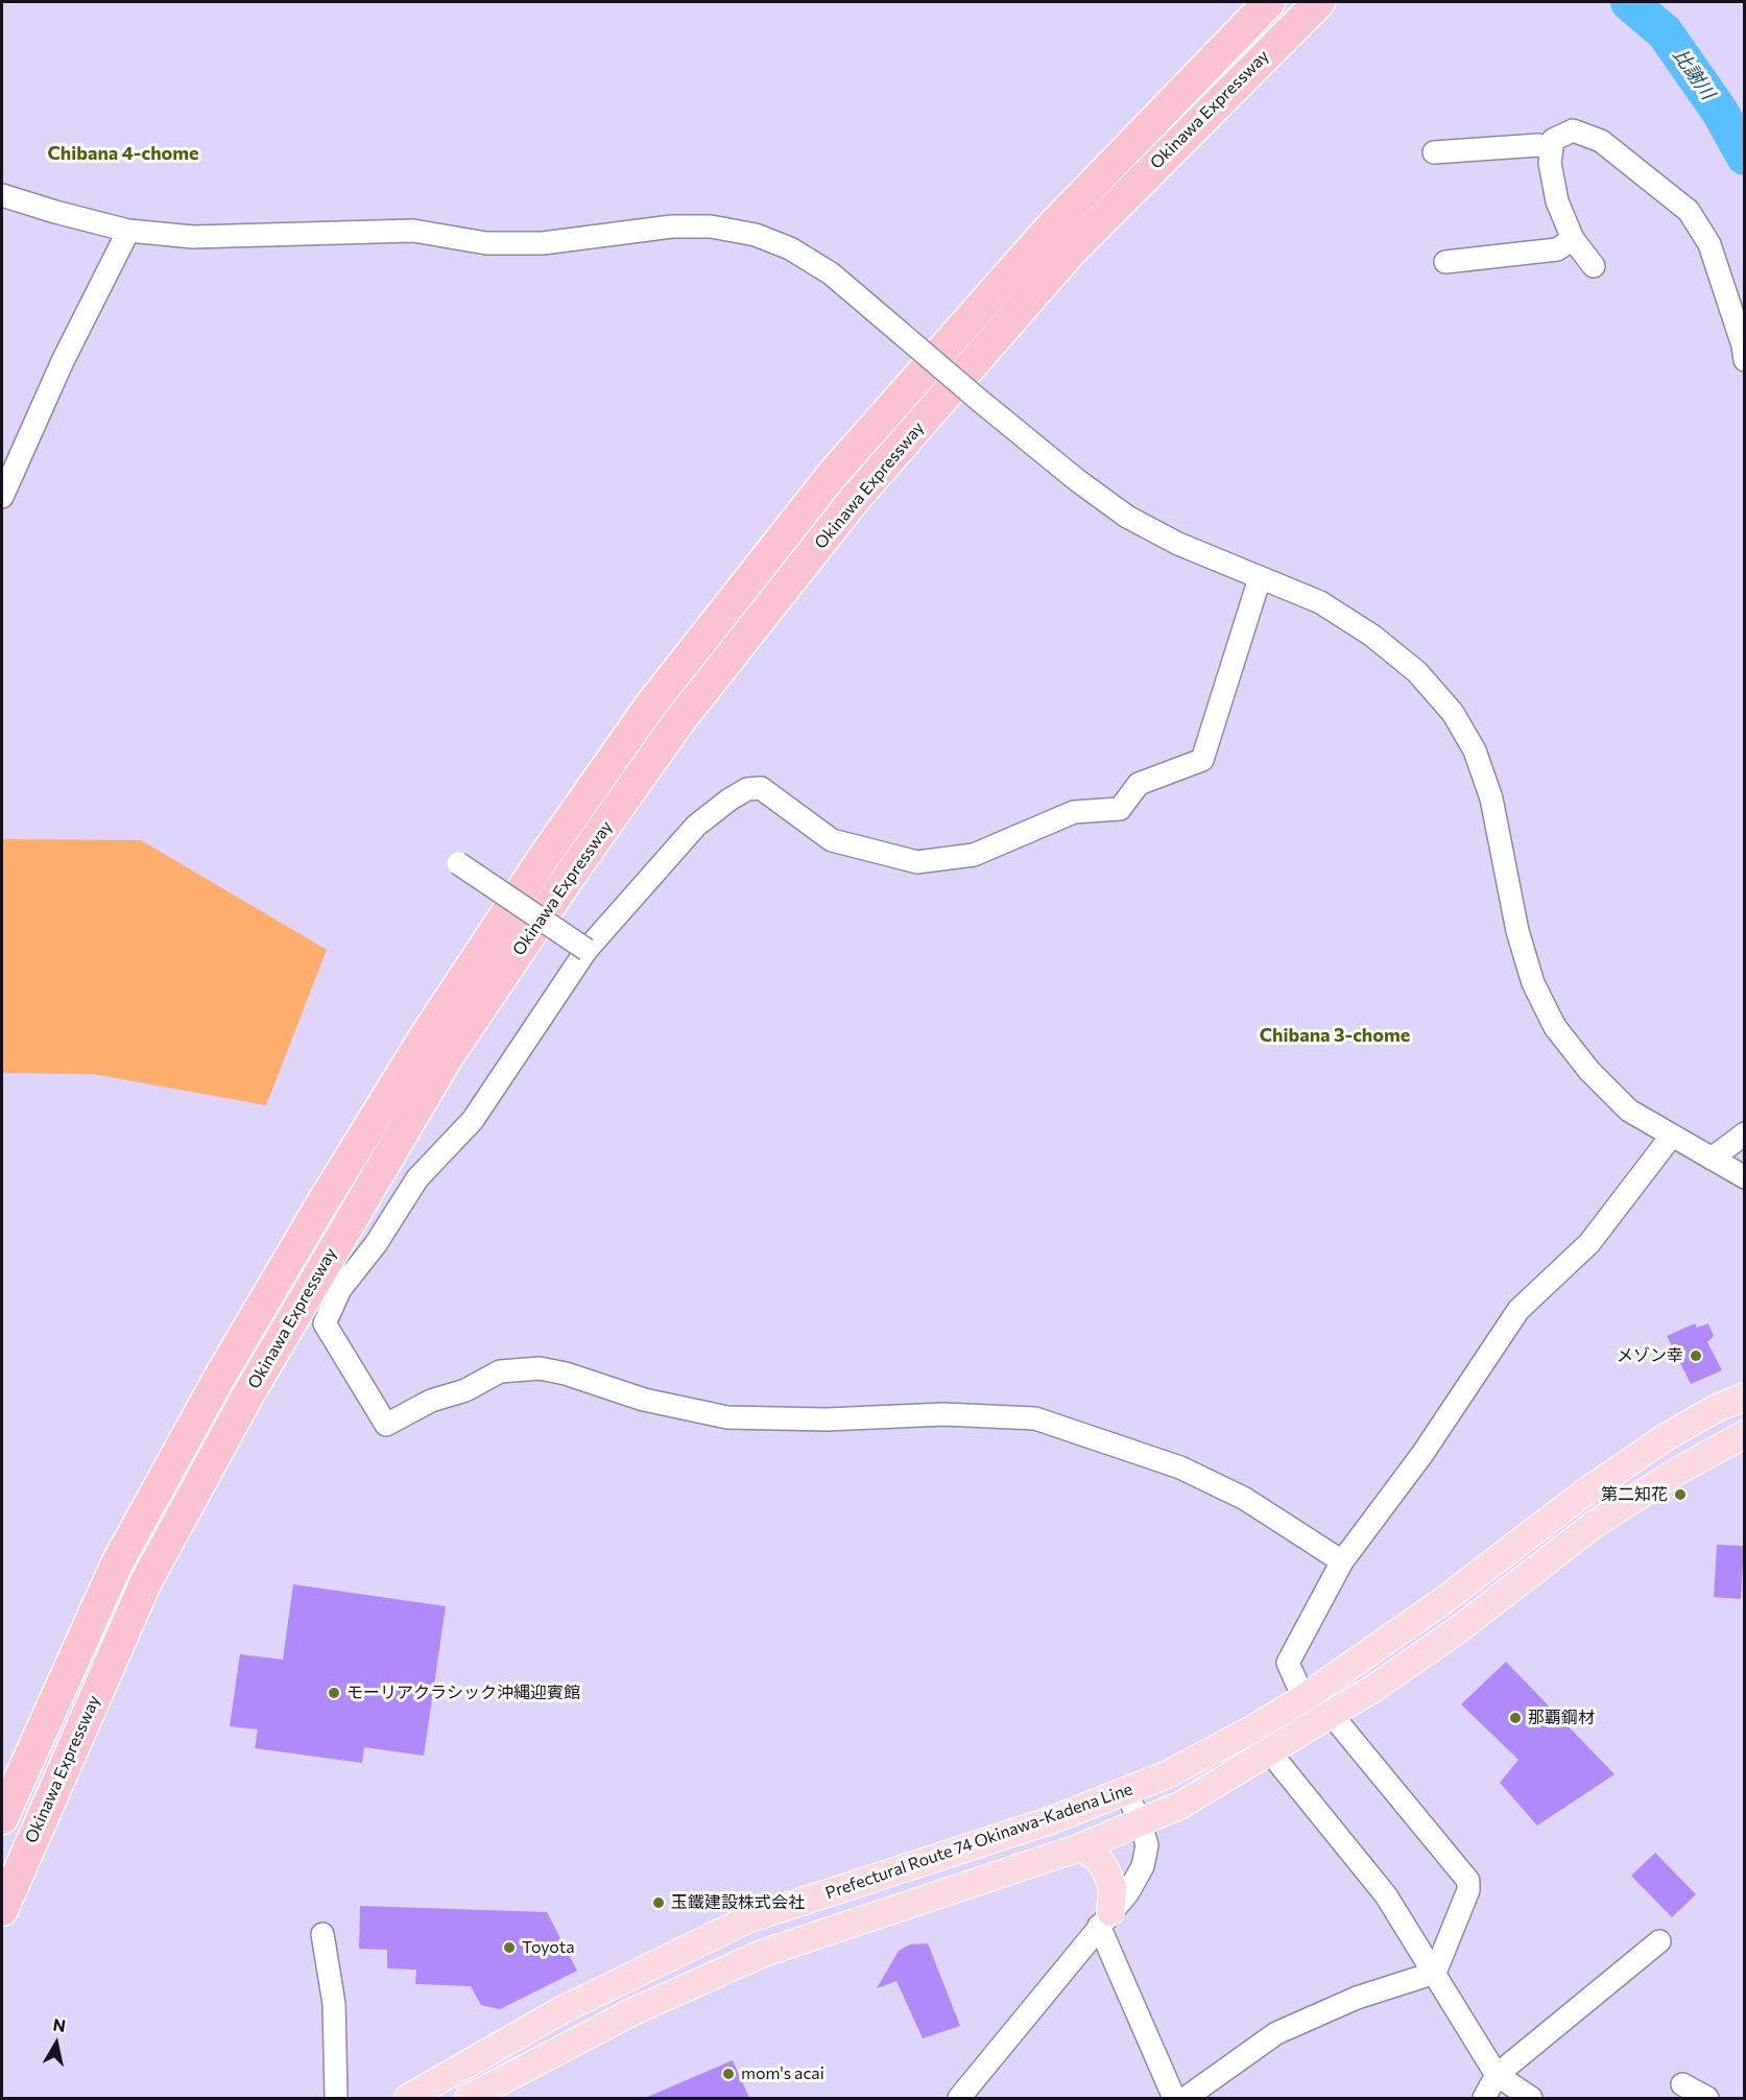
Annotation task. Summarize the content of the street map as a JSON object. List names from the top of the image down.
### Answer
{
  "streets": {
    "highway": ["Okinawa Expressway"],
    "main road": ["Prefectural Route 74 Okinawa-Kadena Line"]
  },
  "districts": ["Chibana 4-chome", "Chibana 3-chome"],
  "water": ["比謝川"],
  "places": [
    "メゾン幸",
    "第二知花",
    "モーリアクラシック沖縄迎賓館",
    "那覇鋼材",
    "玉鐵建設株式会社",
    "Toyota",
    "mom's acai"
  ],
  "north": "top"
}
